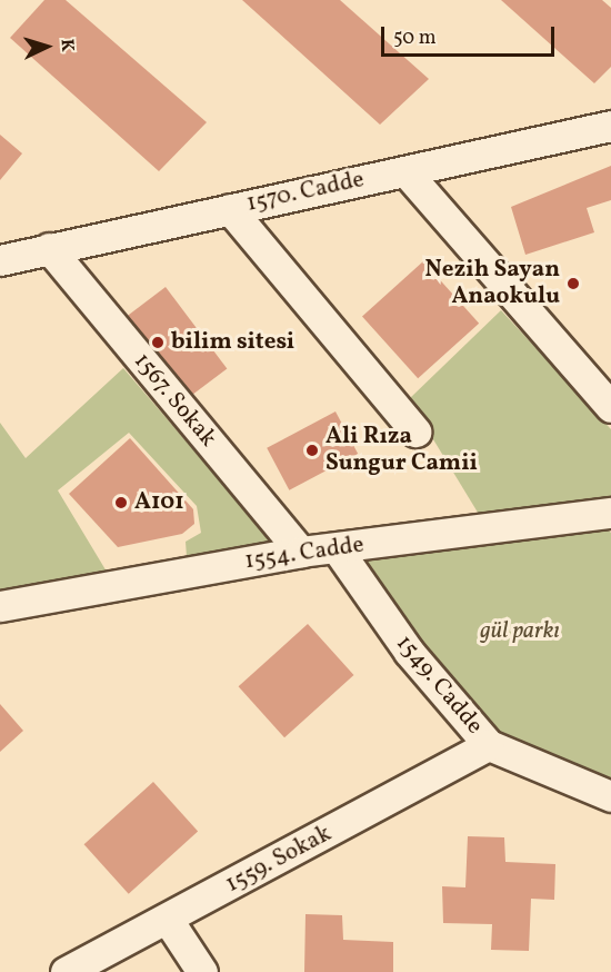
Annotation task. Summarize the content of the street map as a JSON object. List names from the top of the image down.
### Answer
{
  "streets": {
    "street": [
      "1570. Cadde",
      "1567. Sokak",
      "1554. Cadde",
      "1549. Cadde",
      "1559. Sokak"
    ]
  },
  "crossings": [
    ["1570. Cadde", "1567. Sokak"],
    ["1567. Sokak", "1554. Cadde"],
    ["1554. Cadde", "1549. Cadde"],
    ["1549. Cadde", "1559. Sokak"]
  ],
  "parks": ["gül parkı"],
  "places": [
    "Nezih Sayan Anaokulu",
    "bilim sitesi",
    "Ali Rıza Sungur Camii",
    "A101"
  ],
  "scale_bar": "50 m",
  "north": "right"
}
